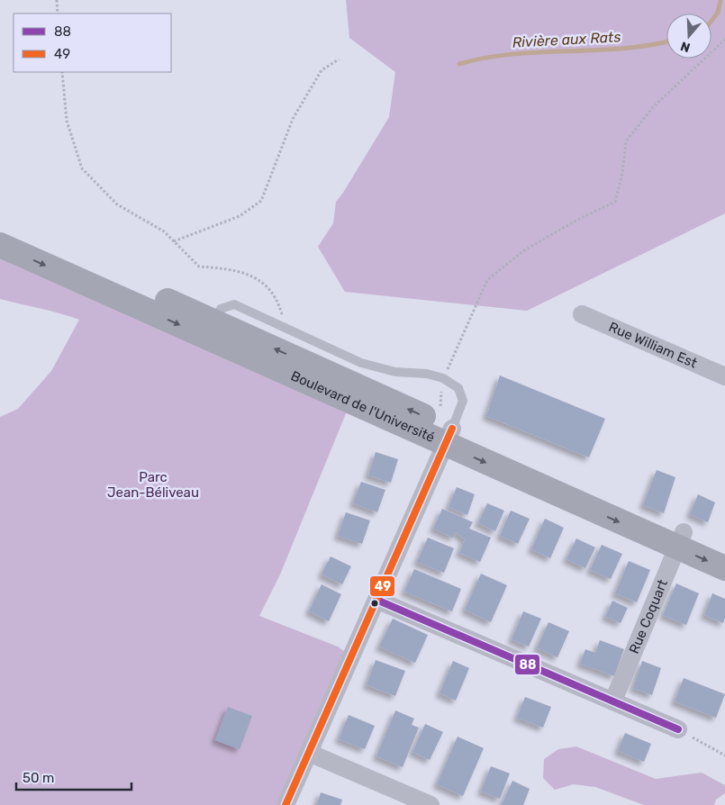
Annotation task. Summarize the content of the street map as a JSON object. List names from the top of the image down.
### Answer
{
  "streets": {
    "main road": ["Boulevard de l'Université"],
    "street": ["Rue William Est", "Rue Coquart"]
  },
  "crossings": [
    ["Boulevard de l'Université", "Rue Coquart"]
  ],
  "water": ["Rivière aux Rats"],
  "parks": ["Parc Jean-Béliveau"],
  "lines": ["transit line 49", "transit line 88"],
  "legend": ["88", "49"],
  "scale_bar": "50 m",
  "north": "bottom"
}
